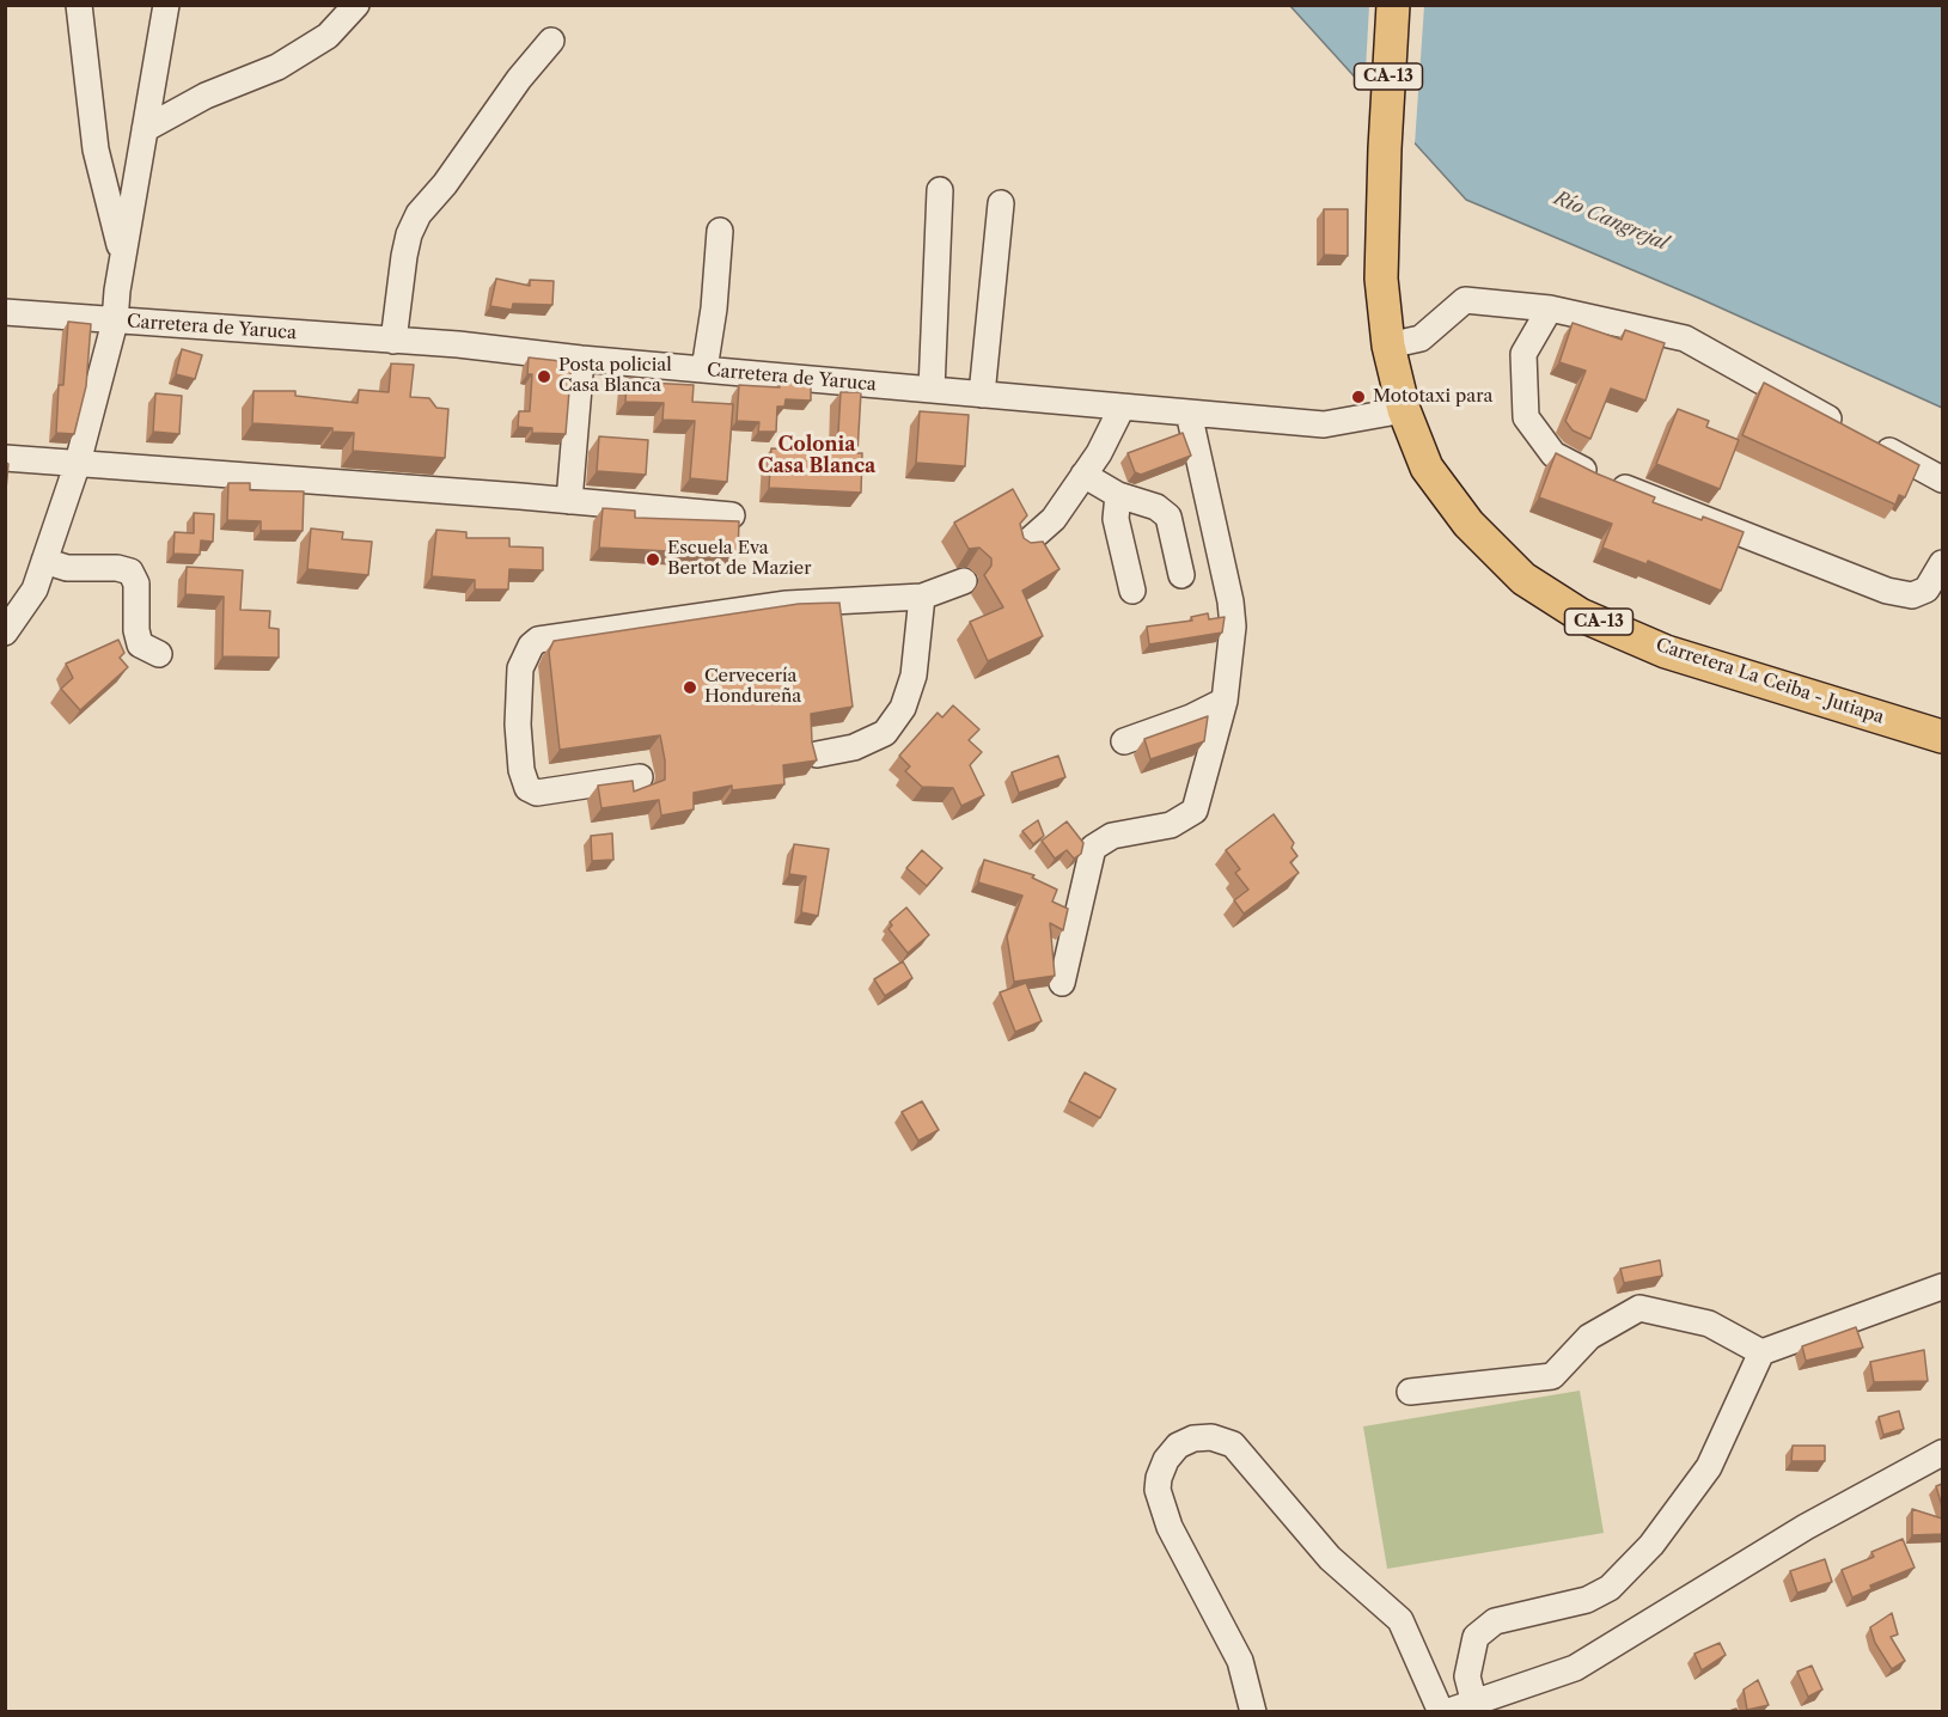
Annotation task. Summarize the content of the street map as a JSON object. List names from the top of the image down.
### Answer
{
  "streets": {
    "main road": ["CA-13", "Carretera La Ceiba - Jutiapa"],
    "street": ["Carretera de Yaruca"]
  },
  "crossings": [
    ["Carretera de Yaruca", "Carretera La Ceiba - Jutiapa"]
  ],
  "districts": ["Colonia Casa Blanca"],
  "water": ["Río Cangrejal"],
  "places": [
    "Posta policial Casa Blanca",
    "Mototaxi para",
    "Escuela Eva Bertot de Mazier",
    "Cervecería Hondureña"
  ]
}
